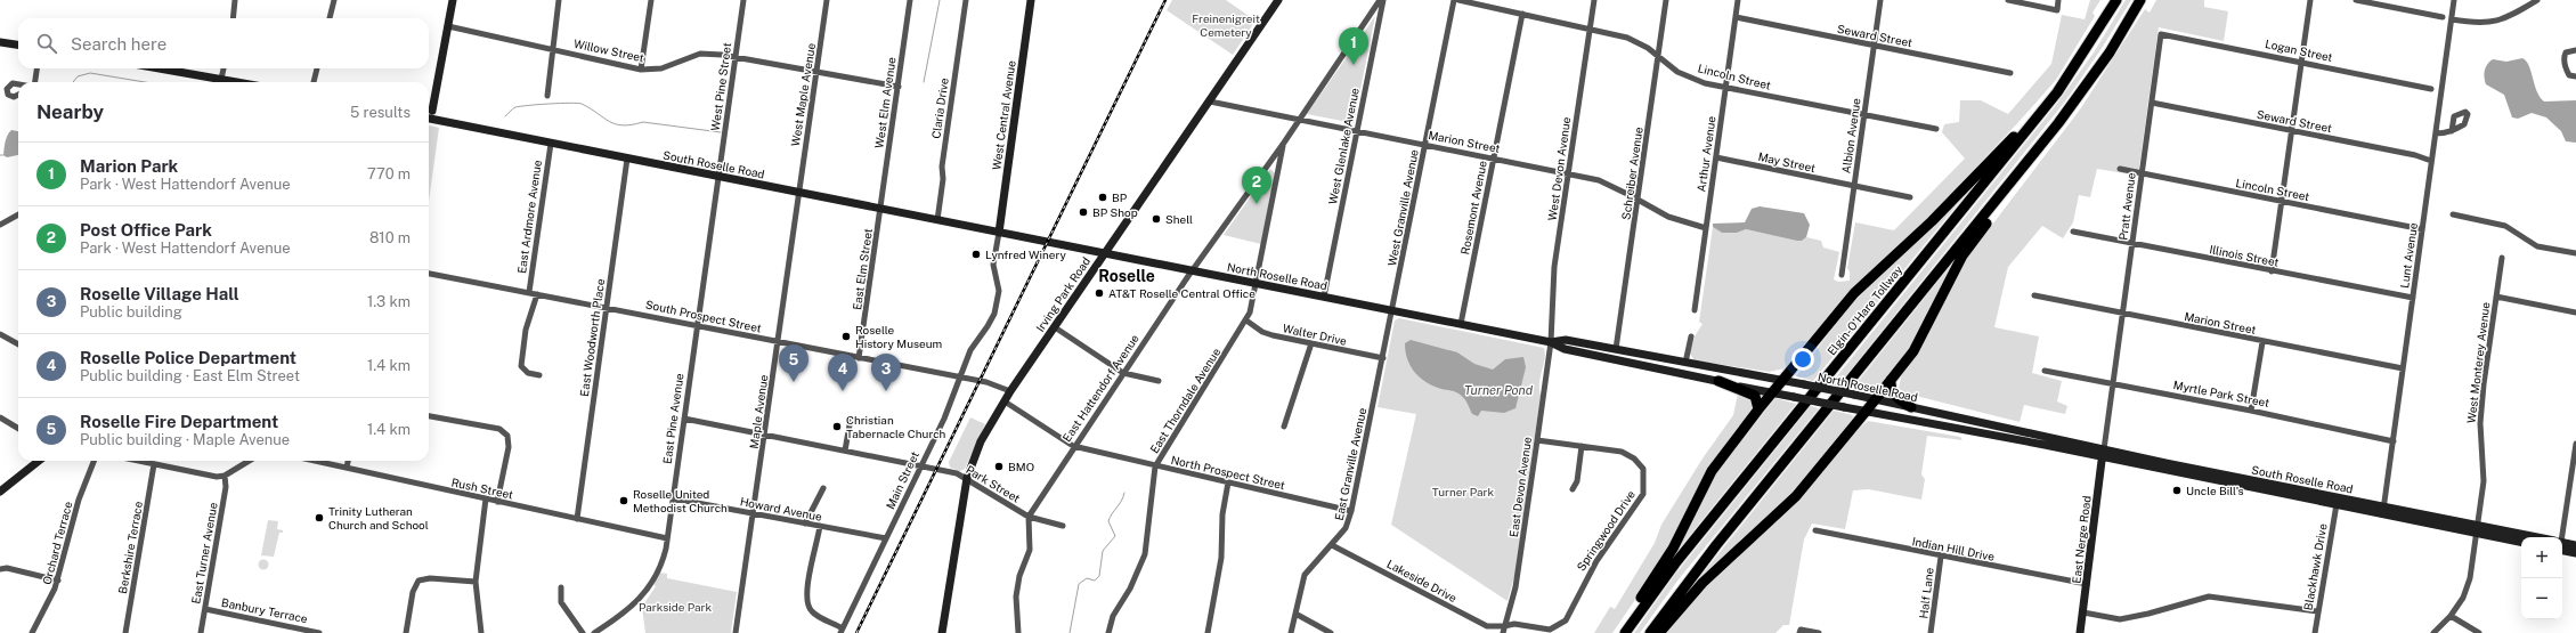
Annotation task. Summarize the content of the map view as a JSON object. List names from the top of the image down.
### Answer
{
  "streets": {
    "highway": ["Elgin-O'Hare Tollway"],
    "main road": [
      "West Central Avenue",
      "South Roselle Road",
      "North Roselle Road",
      "Irving Park Road",
      "East Nerge Road"
    ],
    "street": [
      "Seward Street",
      "Willow Street",
      "Logan Street",
      "Lincoln Street",
      "West Pine Street",
      "West Maple Avenue",
      "West Elm Avenue",
      "Claria Drive",
      "Albion Avenue",
      "Marion Street",
      "West Glenlake Avenue",
      "Arthur Avenue",
      "May Street",
      "West Devon Avenue",
      "Schreiber Avenue",
      "Pratt Avenue",
      "West Granville Avenue",
      "Rosemont Avenue",
      "East Ardmore Avenue",
      "Illinois Street",
      "Lunt Avenue",
      "East Elm Street",
      "South Prospect Street",
      "Walter Drive",
      "East Woodworth Place",
      "West Monterey Avenue",
      "East Hattendorf Avenue",
      "Myrtle Park Street",
      "East Thorndale Avenue",
      "Maple Avenue",
      "East Pine Avenue",
      "East Granville Avenue",
      "North Prospect Street",
      "Main Street",
      "Park Street",
      "East Devon Avenue",
      "Rush Street",
      "Howard Avenue",
      "Springwood Drive",
      "Orchard Terrace",
      "Berkshire Terrace",
      "Indian Hill Drive",
      "East Turner Avenue",
      "Blackhawk Drive",
      "Lakeside Drive",
      "Half Lane",
      "Banbury Terrace"
    ]
  },
  "crossings": [
    ["Seward Street", "Albion Avenue"],
    ["Seward Street", "Arthur Avenue"],
    ["Seward Street", "Pratt Avenue"],
    ["Seward Street", "Lunt Avenue"],
    ["Willow Street", "West Pine Street"],
    ["Willow Street", "West Maple Avenue"],
    ["Willow Street", "West Elm Avenue"],
    ["Logan Street", "Pratt Avenue"],
    ["Lincoln Street", "Albion Avenue"],
    ["Lincoln Street", "Arthur Avenue"],
    ["Lincoln Street", "West Devon Avenue"],
    ["Lincoln Street", "Schreiber Avenue"],
    ["Lincoln Street", "Pratt Avenue"],
    ["Lincoln Street", "Rosemont Avenue"],
    ["Lincoln Street", "Lunt Avenue"],
    ["West Pine Street", "South Roselle Road"],
    ["West Pine Street", "East Pine Avenue"],
    ["West Maple Avenue", "South Roselle Road"],
    ["West Maple Avenue", "Maple Avenue"],
    ["West Elm Avenue", "South Roselle Road"],
    ["West Elm Avenue", "East Elm Street"],
    ["Claria Drive", "South Roselle Road"],
    ["West Central Avenue", "South Roselle Road"],
    ["West Central Avenue", "North Roselle Road"],
    ["West Central Avenue", "Main Street"],
    ["Albion Avenue", "May Street"],
    ["Marion Street", "West Glenlake Avenue"],
    ["Marion Street", "Arthur Avenue"],
    ["Marion Street", "West Devon Avenue"],
    ["Marion Street", "Schreiber Avenue"],
    ["Marion Street", "Pratt Avenue"],
    ["Marion Street", "West Granville Avenue"],
    ["Marion Street", "Rosemont Avenue"],
    ["Marion Street", "Lunt Avenue"],
    ["Marion Street", "Irving Park Road"],
    ["Marion Street", "East Hattendorf Avenue"],
    ["West Glenlake Avenue", "North Roselle Road"],
    ["Arthur Avenue", "May Street"],
    ["South Roselle Road", "Pratt Avenue"],
    ["South Roselle Road", "East Ardmore Avenue"],
    ["South Roselle Road", "Lunt Avenue"],
    ["South Roselle Road", "East Elm Street"],
    ["South Roselle Road", "North Roselle Road"],
    ["South Roselle Road", "East Woodworth Place"],
    ["South Roselle Road", "West Monterey Avenue"],
    ["South Roselle Road", "Maple Avenue"],
    ["South Roselle Road", "East Pine Avenue"],
    ["South Roselle Road", "Main Street"],
    ["South Roselle Road", "East Nerge Road"],
    ["South Roselle Road", "Blackhawk Drive"],
    ["West Devon Avenue", "North Roselle Road"],
    ["West Devon Avenue", "East Devon Avenue"],
    ["Schreiber Avenue", "North Roselle Road"],
    ["Pratt Avenue", "Illinois Street"],
    ["Pratt Avenue", "Myrtle Park Street"],
    ["Pratt Avenue", "East Nerge Road"],
    ["West Granville Avenue", "North Roselle Road"],
    ["West Granville Avenue", "East Granville Avenue"],
    ["Rosemont Avenue", "North Roselle Road"],
    ["East Ardmore Avenue", "South Prospect Street"],
    ["Illinois Street", "Lunt Avenue"],
    ["Lunt Avenue", "Myrtle Park Street"],
    ["East Elm Street", "South Prospect Street"],
    ["North Roselle Road", "Irving Park Road"],
    ["North Roselle Road", "East Hattendorf Avenue"],
    ["North Roselle Road", "East Thorndale Avenue"],
    ["North Roselle Road", "East Granville Avenue"],
    ["North Roselle Road", "Main Street"],
    ["North Roselle Road", "East Devon Avenue"],
    ["Irving Park Road", "South Prospect Street"],
    ["Irving Park Road", "North Prospect Street"],
    ["Irving Park Road", "Park Street"],
    ["South Prospect Street", "East Woodworth Place"],
    ["South Prospect Street", "Maple Avenue"],
    ["South Prospect Street", "East Pine Avenue"],
    ["South Prospect Street", "Main Street"],
    ["Walter Drive", "East Thorndale Avenue"],
    ["Walter Drive", "East Granville Avenue"],
    ["East Woodworth Place", "Rush Street"],
    ["East Hattendorf Avenue", "East Thorndale Avenue"],
    ["East Hattendorf Avenue", "North Prospect Street"],
    ["East Hattendorf Avenue", "Park Street"],
    ["East Thorndale Avenue", "North Prospect Street"],
    ["Maple Avenue", "Park Street"],
    ["Maple Avenue", "Howard Avenue"],
    ["East Pine Avenue", "Park Street"],
    ["East Pine Avenue", "Rush Street"],
    ["East Pine Avenue", "Howard Avenue"],
    ["East Granville Avenue", "North Prospect Street"],
    ["East Granville Avenue", "Lakeside Drive"],
    ["Main Street", "Park Street"],
    ["Main Street", "Howard Avenue"],
    ["East Devon Avenue", "Springwood Drive"],
    ["East Devon Avenue", "Lakeside Drive"],
    ["Springwood Drive", "Lakeside Drive"],
    ["East Nerge Road", "Indian Hill Drive"],
    ["Indian Hill Drive", "Half Lane"],
    ["East Turner Avenue", "Banbury Terrace"]
  ],
  "districts": ["Roselle"],
  "water": ["Turner Pond"],
  "parks": ["Freinenigreit Cemetery", "Turner Park", "Parkside Park"],
  "places": [
    "BP",
    "BP Shop",
    "Shell",
    "Lynfred Winery",
    "AT&T Roselle Central Office",
    "Roselle History Museum",
    "Christian Tabernacle Church",
    "BMO",
    "Uncle Bill's",
    "Roselle United Methodist Church",
    "Trinity Lutheran Church and School"
  ],
  "page": {
    "search": "Search here",
    "pins": [
      "1",
      "2",
      "5",
      "3",
      "4"
    ],
    "heading": ["Nearby", "5 results"],
    "list": [
      {
        "mark": "1",
        "name": "Marion Park",
        "note": "Park · West Hattendorf Avenue",
        "value": "770 m"
      },
      {
        "mark": "2",
        "name": "Post Office Park",
        "note": "Park · West Hattendorf Avenue",
        "value": "810 m"
      },
      {
        "mark": "3",
        "name": "Roselle Village Hall",
        "note": "Public building",
        "value": "1.3 km"
      },
      {
        "mark": "4",
        "name": "Roselle Police Department",
        "note": "Public building · East Elm Street",
        "value": "1.4 km"
      },
      {
        "mark": "5",
        "name": "Roselle Fire Department",
        "note": "Public building · Maple Avenue",
        "value": "1.4 km"
      }
    ],
    "map_buttons": ["+", "−"]
  }
}
